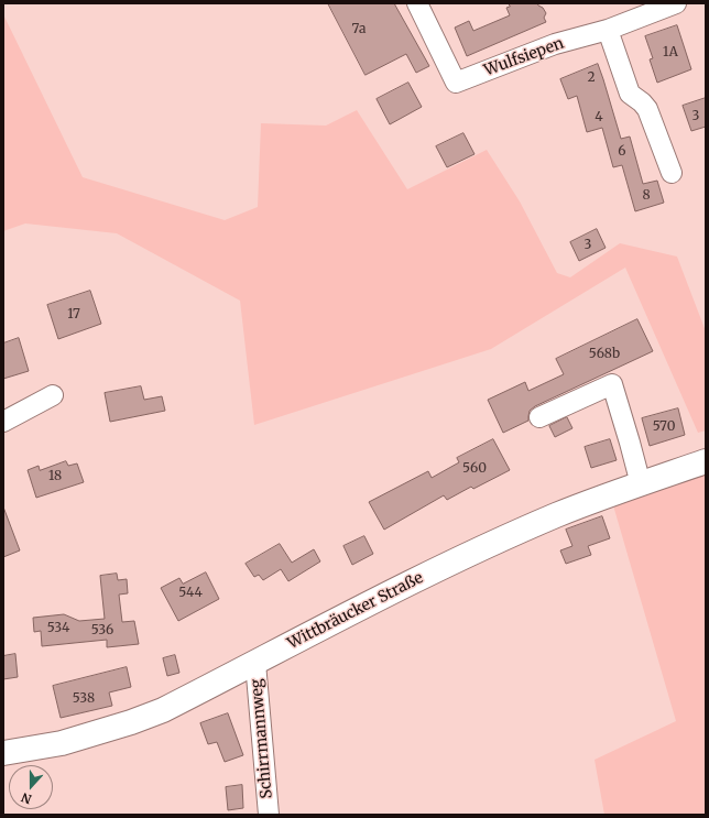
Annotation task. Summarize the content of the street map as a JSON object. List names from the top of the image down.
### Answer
{
  "streets": {
    "main road": ["Wittbräucker Straße"],
    "street": ["Wulfsiepen", "Schirrmannweg"]
  },
  "crossings": [
    ["Wittbräucker Straße", "Schirrmannweg"]
  ],
  "house_numbers": [
    "7a",
    "1A",
    "2",
    "3",
    "4",
    "6",
    "8",
    "3",
    "17",
    "568b",
    "570",
    "560",
    "18",
    "544",
    "534",
    "536",
    "538"
  ],
  "north": "bottom"
}
